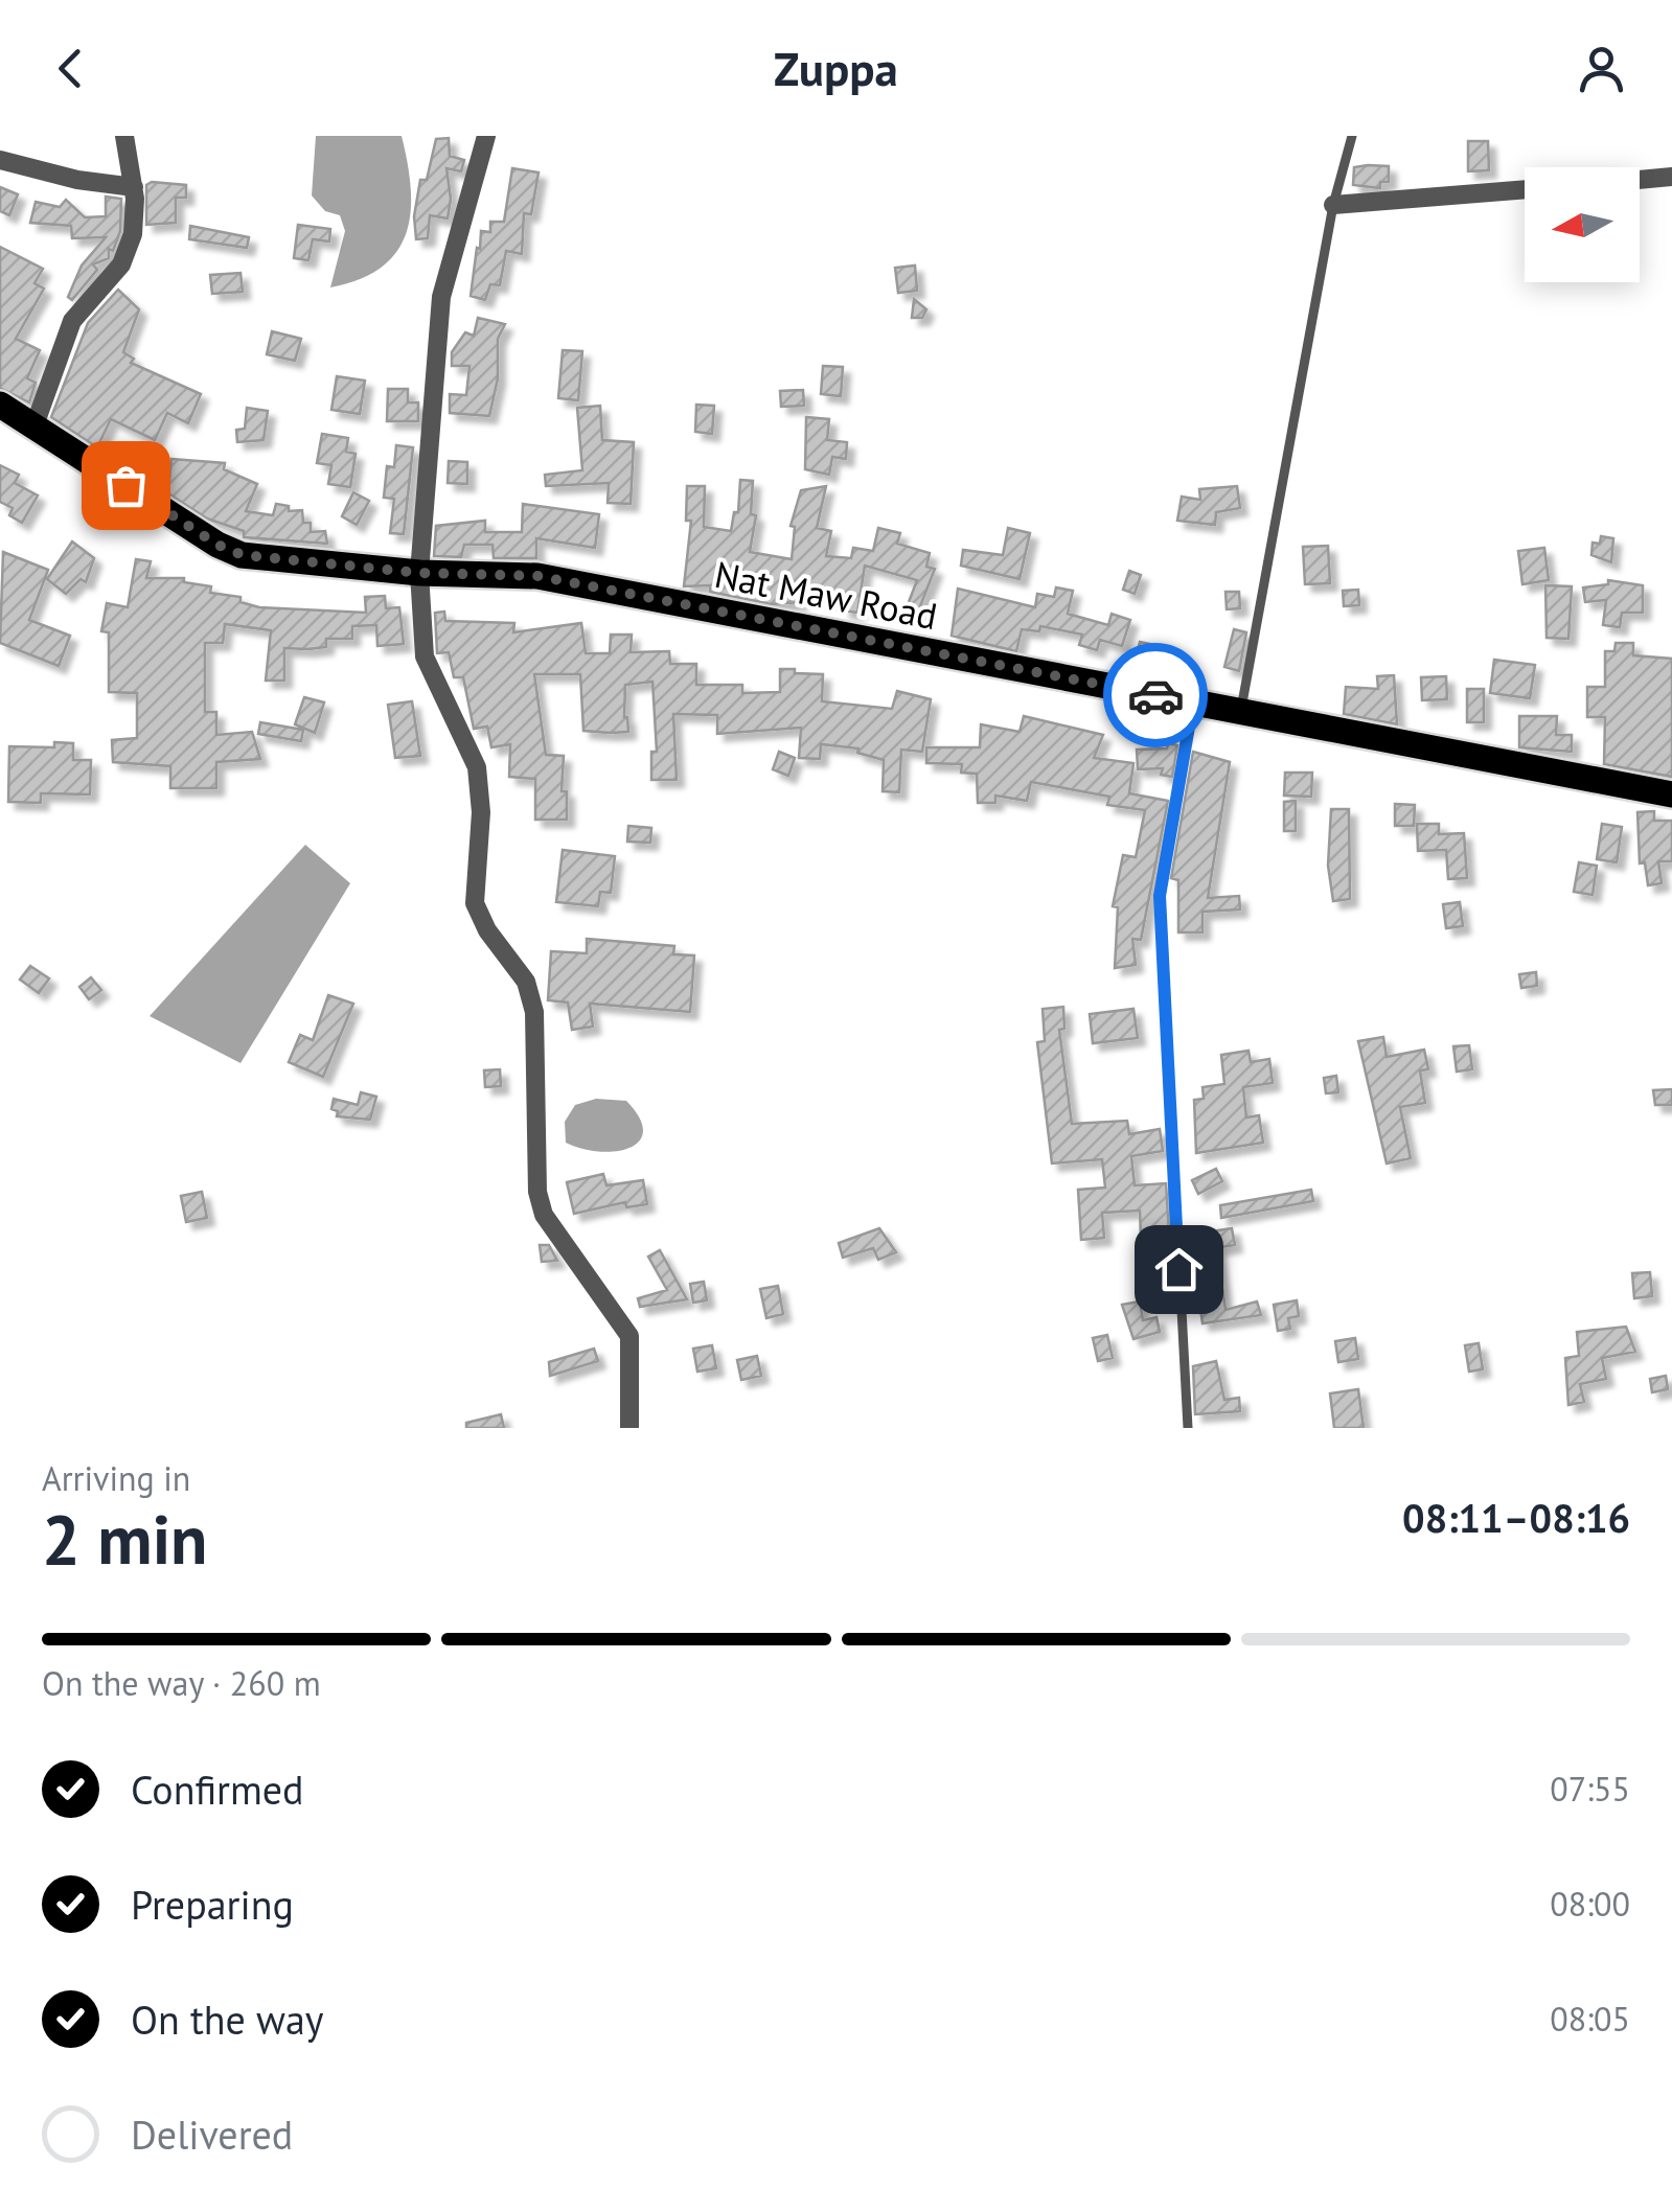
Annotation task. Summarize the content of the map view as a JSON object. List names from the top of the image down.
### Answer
{
  "streets": {
    "main road": ["Nat Maw Road"]
  },
  "north": "left",
  "page": {
    "header": "Zuppa",
    "heading": ["2 min", "Arriving in", "08:11–08:16"],
    "bar": "On the way · 260 m",
    "list": [
      ["Confirmed", "07:55"],
      ["Preparing", "08:00"],
      ["On the way", "08:05"],
      "Delivered"
    ]
  }
}
